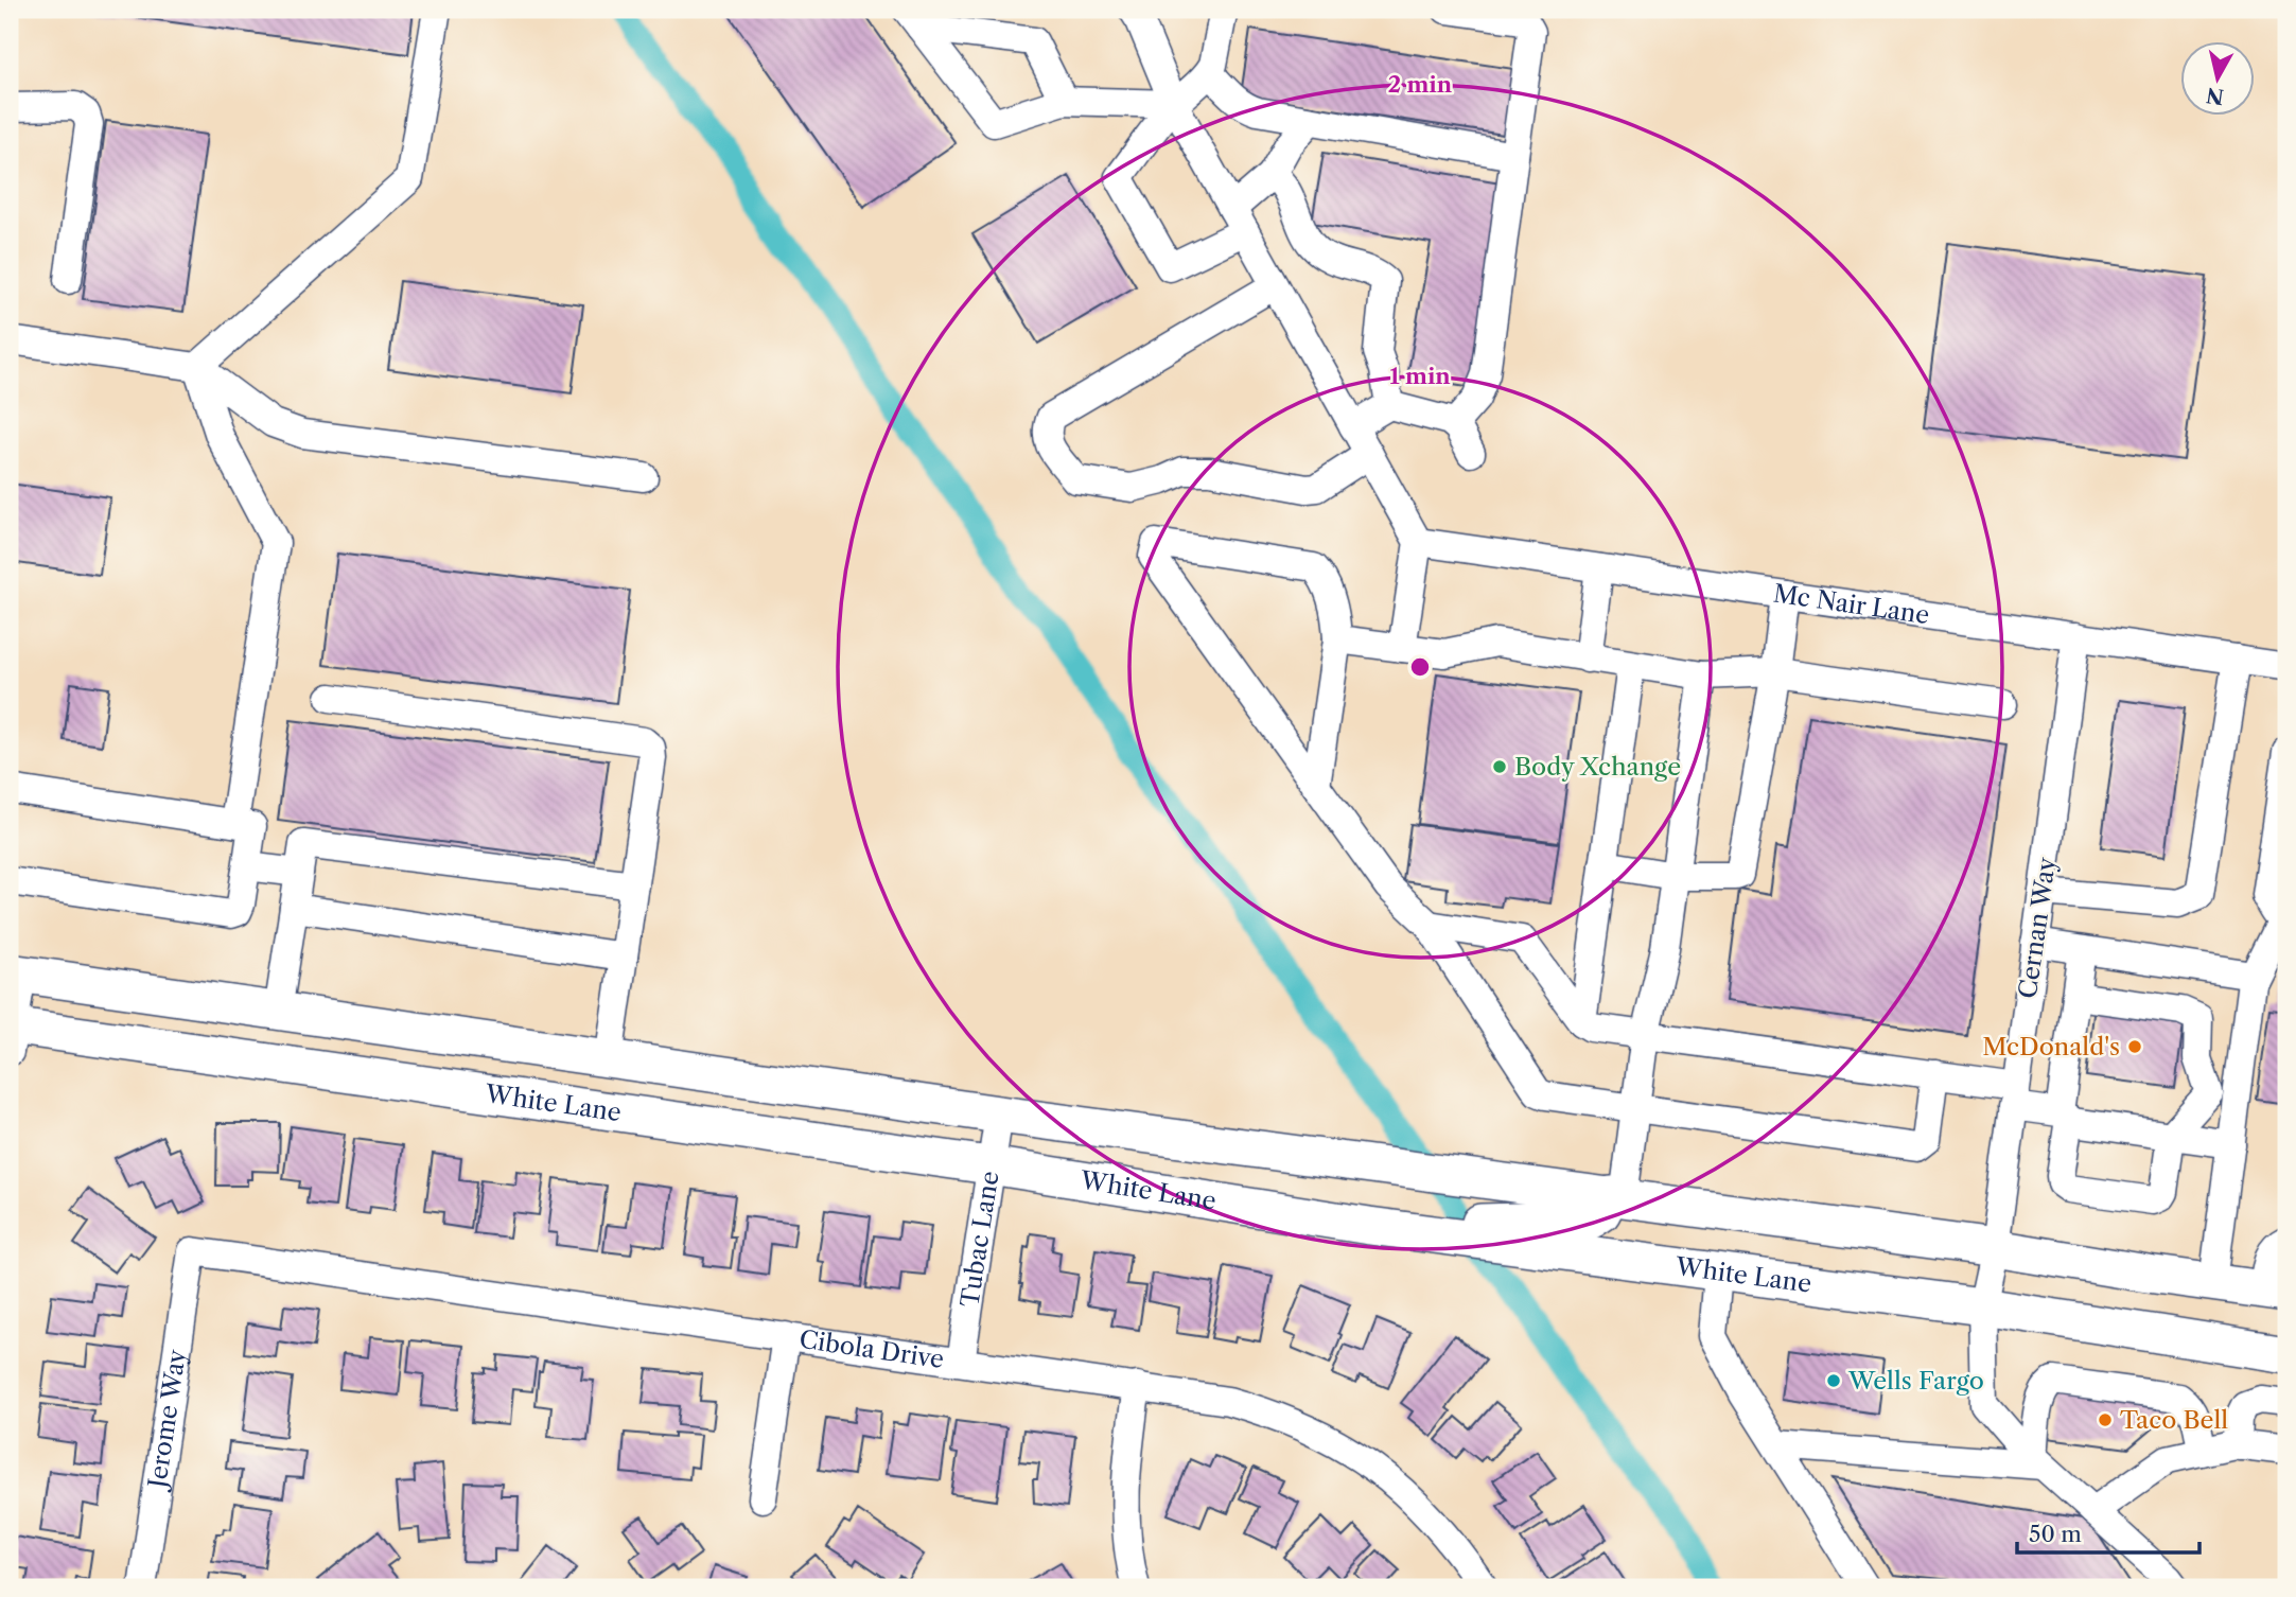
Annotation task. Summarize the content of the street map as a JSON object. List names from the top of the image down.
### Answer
{
  "streets": {
    "main road": ["White Lane"],
    "street": [
      "Mc Nair Lane",
      "Cernan Way",
      "Tubac Lane",
      "Cibola Drive",
      "Jerome Way"
    ]
  },
  "crossings": [
    ["Mc Nair Lane", "Cernan Way"],
    ["Cernan Way", "White Lane"],
    ["White Lane", "Tubac Lane"],
    ["Tubac Lane", "Cibola Drive"],
    ["Cibola Drive", "Jerome Way"]
  ],
  "places": [
    "Body Xchange",
    "McDonald's",
    "Wells Fargo",
    "Taco Bell"
  ],
  "scale_bar": "50 m",
  "north": "bottom",
  "rings": ["2 min", "1 min"]
}
